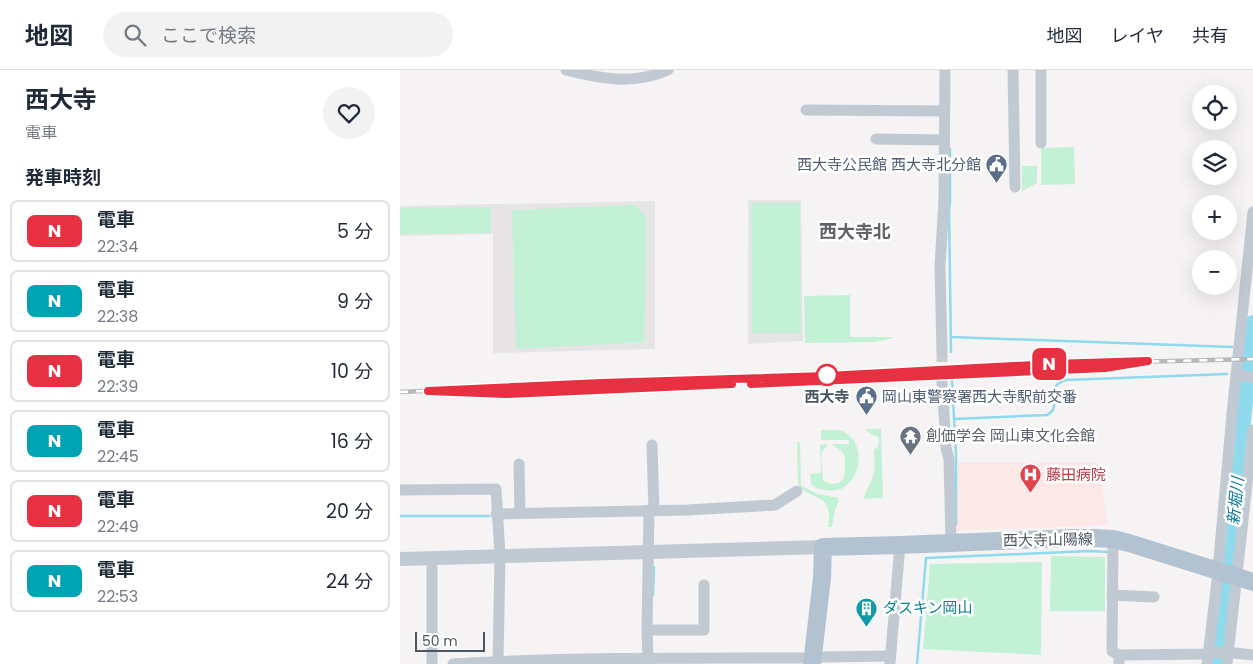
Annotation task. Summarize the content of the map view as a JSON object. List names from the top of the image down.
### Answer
{
  "streets": {
    "main road": ["西大寺山陽線"]
  },
  "districts": ["西大寺北"],
  "water": ["新堀川"],
  "places": {
    "public building": ["西大寺公民館 西大寺北分館", "岡山東警察署西大寺駅前交番"],
    "other": ["西大寺"],
    "temple": ["創価学会 岡山東文化会館"],
    "hospital": ["藤田病院"],
    "building": ["ダスキン岡山"]
  },
  "scale_bar": "50 m",
  "page": {
    "header": "地図",
    "search": "ここで検索",
    "nav": ["地図", "レイヤ", "共有"],
    "heading": [
      ["西大寺", "電車"],
      "発車時刻"
    ],
    "on_map": "N",
    "map_buttons": ["+", "−"],
    "list": [
      {
        "mark": "N",
        "name": "電車",
        "note": "22:34",
        "value": "5 分"
      },
      {
        "mark": "N",
        "name": "電車",
        "note": "22:38",
        "value": "9 分"
      },
      {
        "mark": "N",
        "name": "電車",
        "note": "22:39",
        "value": "10 分"
      },
      {
        "mark": "N",
        "name": "電車",
        "note": "22:45",
        "value": "16 分"
      },
      {
        "mark": "N",
        "name": "電車",
        "note": "22:49",
        "value": "20 分"
      },
      {
        "mark": "N",
        "name": "電車",
        "note": "22:53",
        "value": "24 分"
      }
    ],
    "scale": "50 m"
  }
}
